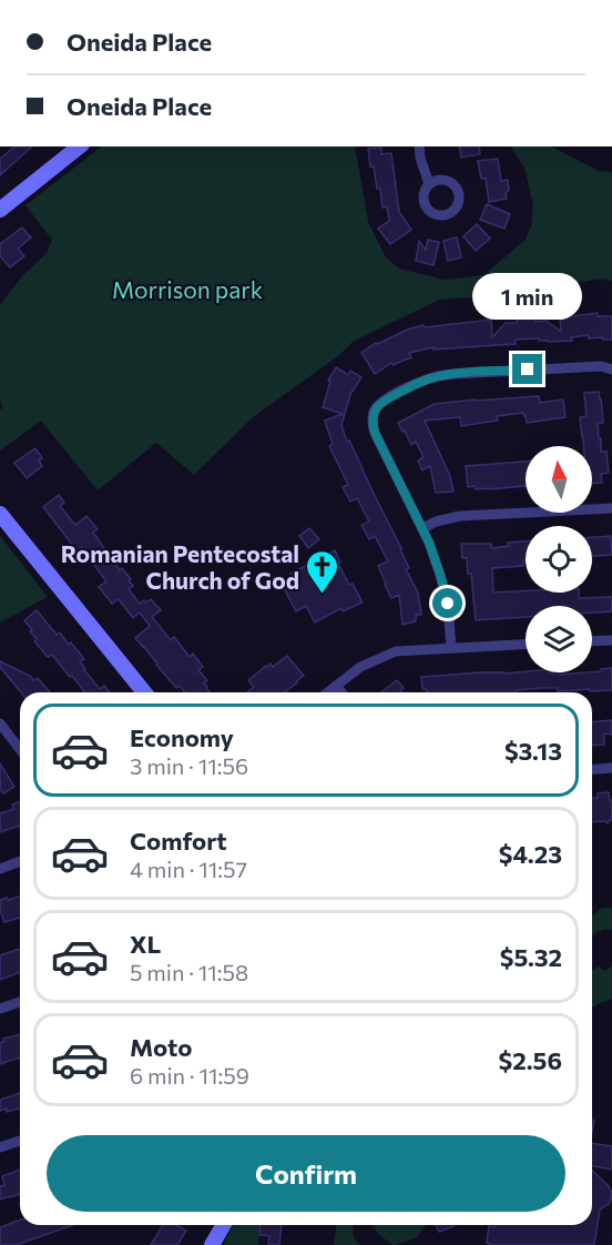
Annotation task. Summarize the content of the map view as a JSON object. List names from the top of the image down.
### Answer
{
  "parks": ["Morrison park"],
  "places": {
    "church": ["Romanian Pentecostal Church of God"]
  },
  "north": "top",
  "page": {
    "banner": ["Oneida Place", "Oneida Place"],
    "bubble": "1 min",
    "list": [
      {
        "name": "Economy",
        "note": "3 min · 11:56",
        "value": "$3.13"
      },
      {
        "name": "Comfort",
        "note": "4 min · 11:57",
        "value": "$4.23"
      },
      {
        "name": "XL",
        "note": "5 min · 11:58",
        "value": "$5.32"
      },
      {
        "name": "Moto",
        "note": "6 min · 11:59",
        "value": "$2.56"
      }
    ],
    "buttons": "Confirm"
  }
}
